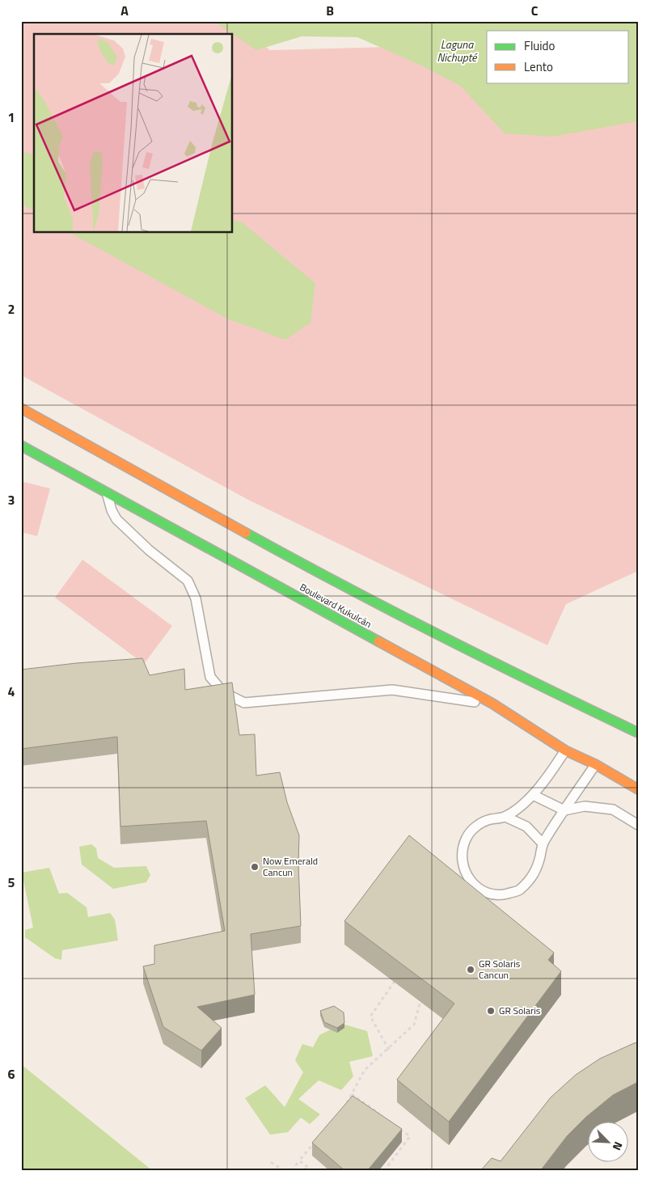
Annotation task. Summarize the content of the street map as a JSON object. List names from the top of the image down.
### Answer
{
  "streets": {
    "main road": ["Boulevard Kukulcán"]
  },
  "water": ["Laguna Nichupté"],
  "places": ["Now Emerald Cancun", "GR Solaris Cancun", "GR Solaris"],
  "legend": ["Fluido", "Lento"],
  "north": "bottom right",
  "grid": {
    "columns": ["A", "B", "C"],
    "rows": [
      "1",
      "2",
      "3",
      "4",
      "5",
      "6"
    ]
  }
}
